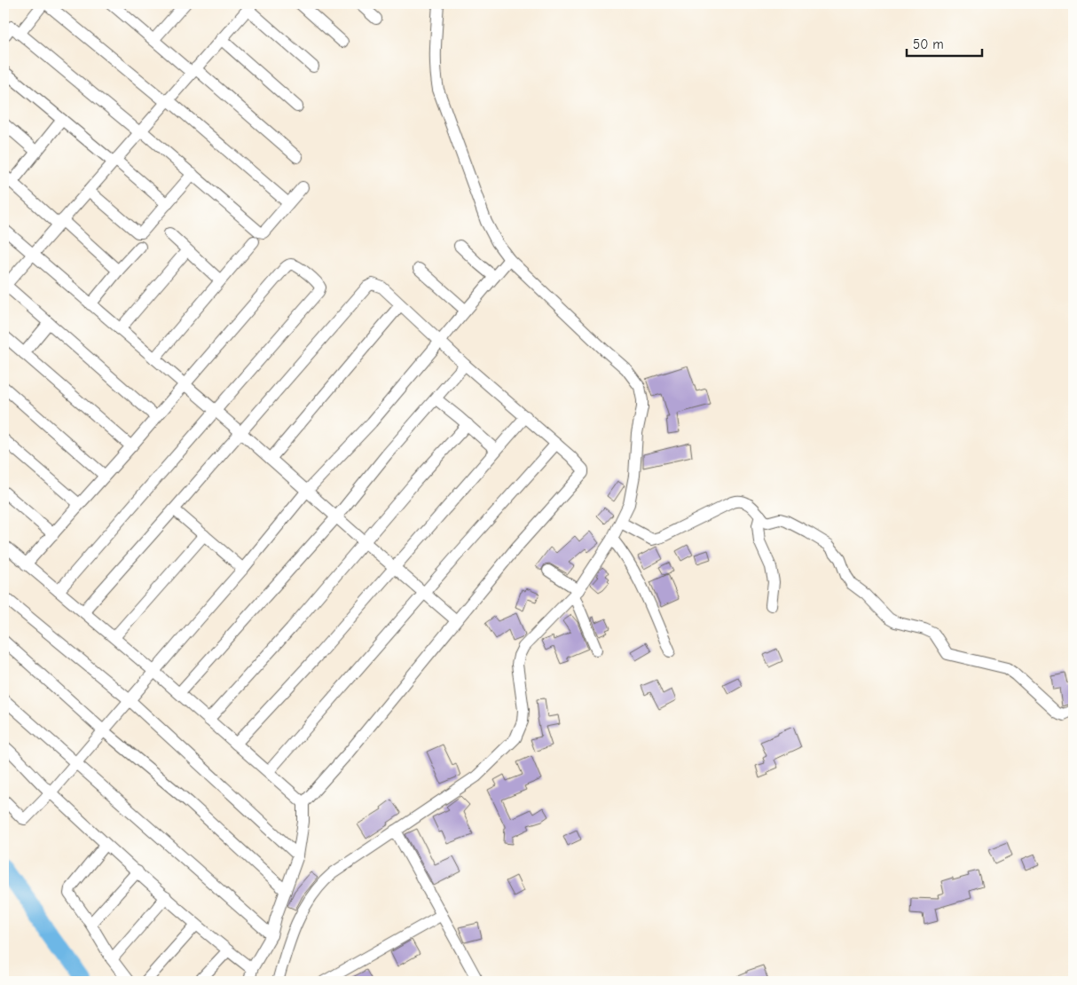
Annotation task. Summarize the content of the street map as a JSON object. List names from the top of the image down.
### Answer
{
  "scale_bar": "50 m"
}
